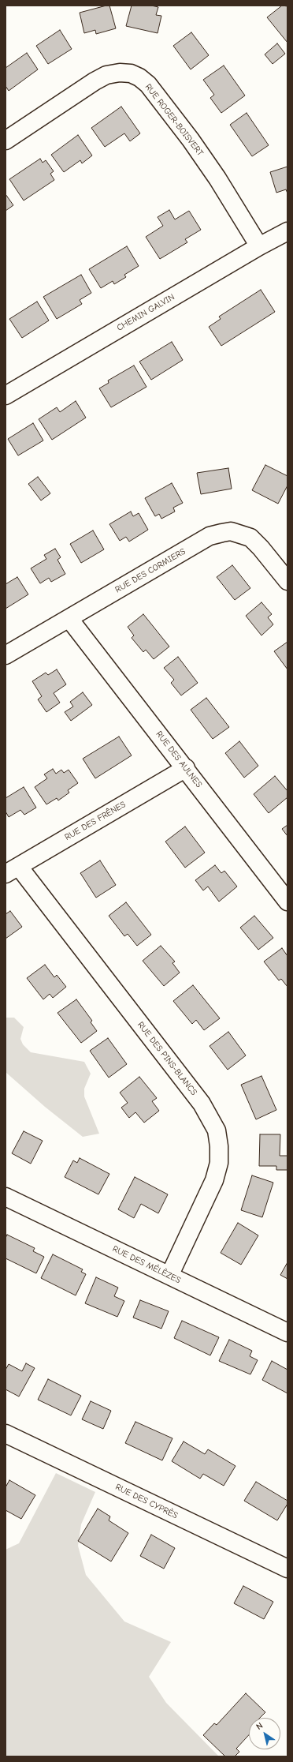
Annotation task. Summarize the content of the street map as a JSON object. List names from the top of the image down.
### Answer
{
  "streets": {
    "street": [
      "RUE ROGER-BOISVERT",
      "CHEMIN GALVIN",
      "RUE DES CORMIERS",
      "RUE DES AULNES",
      "RUE DES FRÊNES",
      "RUE DES PINS-BLANCS",
      "RUE DES MÉLÈZES",
      "RUE DES CYPRÈS"
    ]
  },
  "crossings": [
    ["RUE ROGER-BOISVERT", "CHEMIN GALVIN"],
    ["RUE DES CORMIERS", "RUE DES AULNES"],
    ["RUE DES AULNES", "RUE DES FRÊNES"],
    ["RUE DES FRÊNES", "RUE DES PINS-BLANCS"],
    ["RUE DES PINS-BLANCS", "RUE DES MÉLÈZES"]
  ],
  "north": "top left"
}
